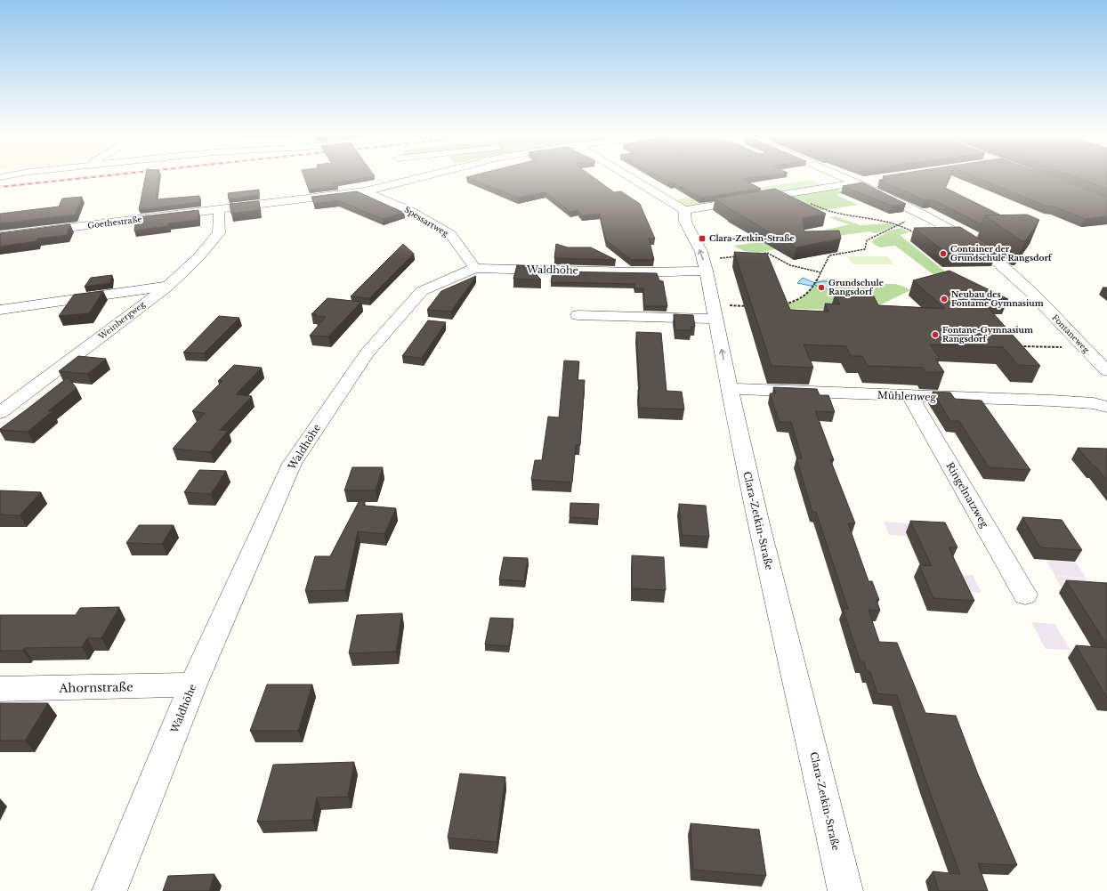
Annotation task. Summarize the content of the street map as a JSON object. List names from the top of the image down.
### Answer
{
  "streets": {
    "street": [
      "Spessartweg",
      "Goethestraße",
      "Waldhöhe",
      "Weinbergweg",
      "Fontaneweg",
      "Mühlenweg",
      "Ringelnatzweg",
      "Clara-Zetkin-Straße",
      "Ahornstraße"
    ]
  },
  "crossings": [
    ["Spessartweg", "Goethestraße"],
    ["Spessartweg", "Waldhöhe"],
    ["Goethestraße", "Weinbergweg"],
    ["Waldhöhe", "Clara-Zetkin-Straße"],
    ["Waldhöhe", "Ahornstraße"],
    ["Mühlenweg", "Ringelnatzweg"],
    ["Mühlenweg", "Clara-Zetkin-Straße"]
  ],
  "places": {
    "transit": ["Clara-Zetkin-Straße"],
    "other": [
      "Container der Grundschule Rangsdorf",
      "Grundschule Rangsdorf",
      "Neubau des Fontame Gymnasium",
      "Fontane-Gymnasium Rangsdorf"
    ]
  }
}
